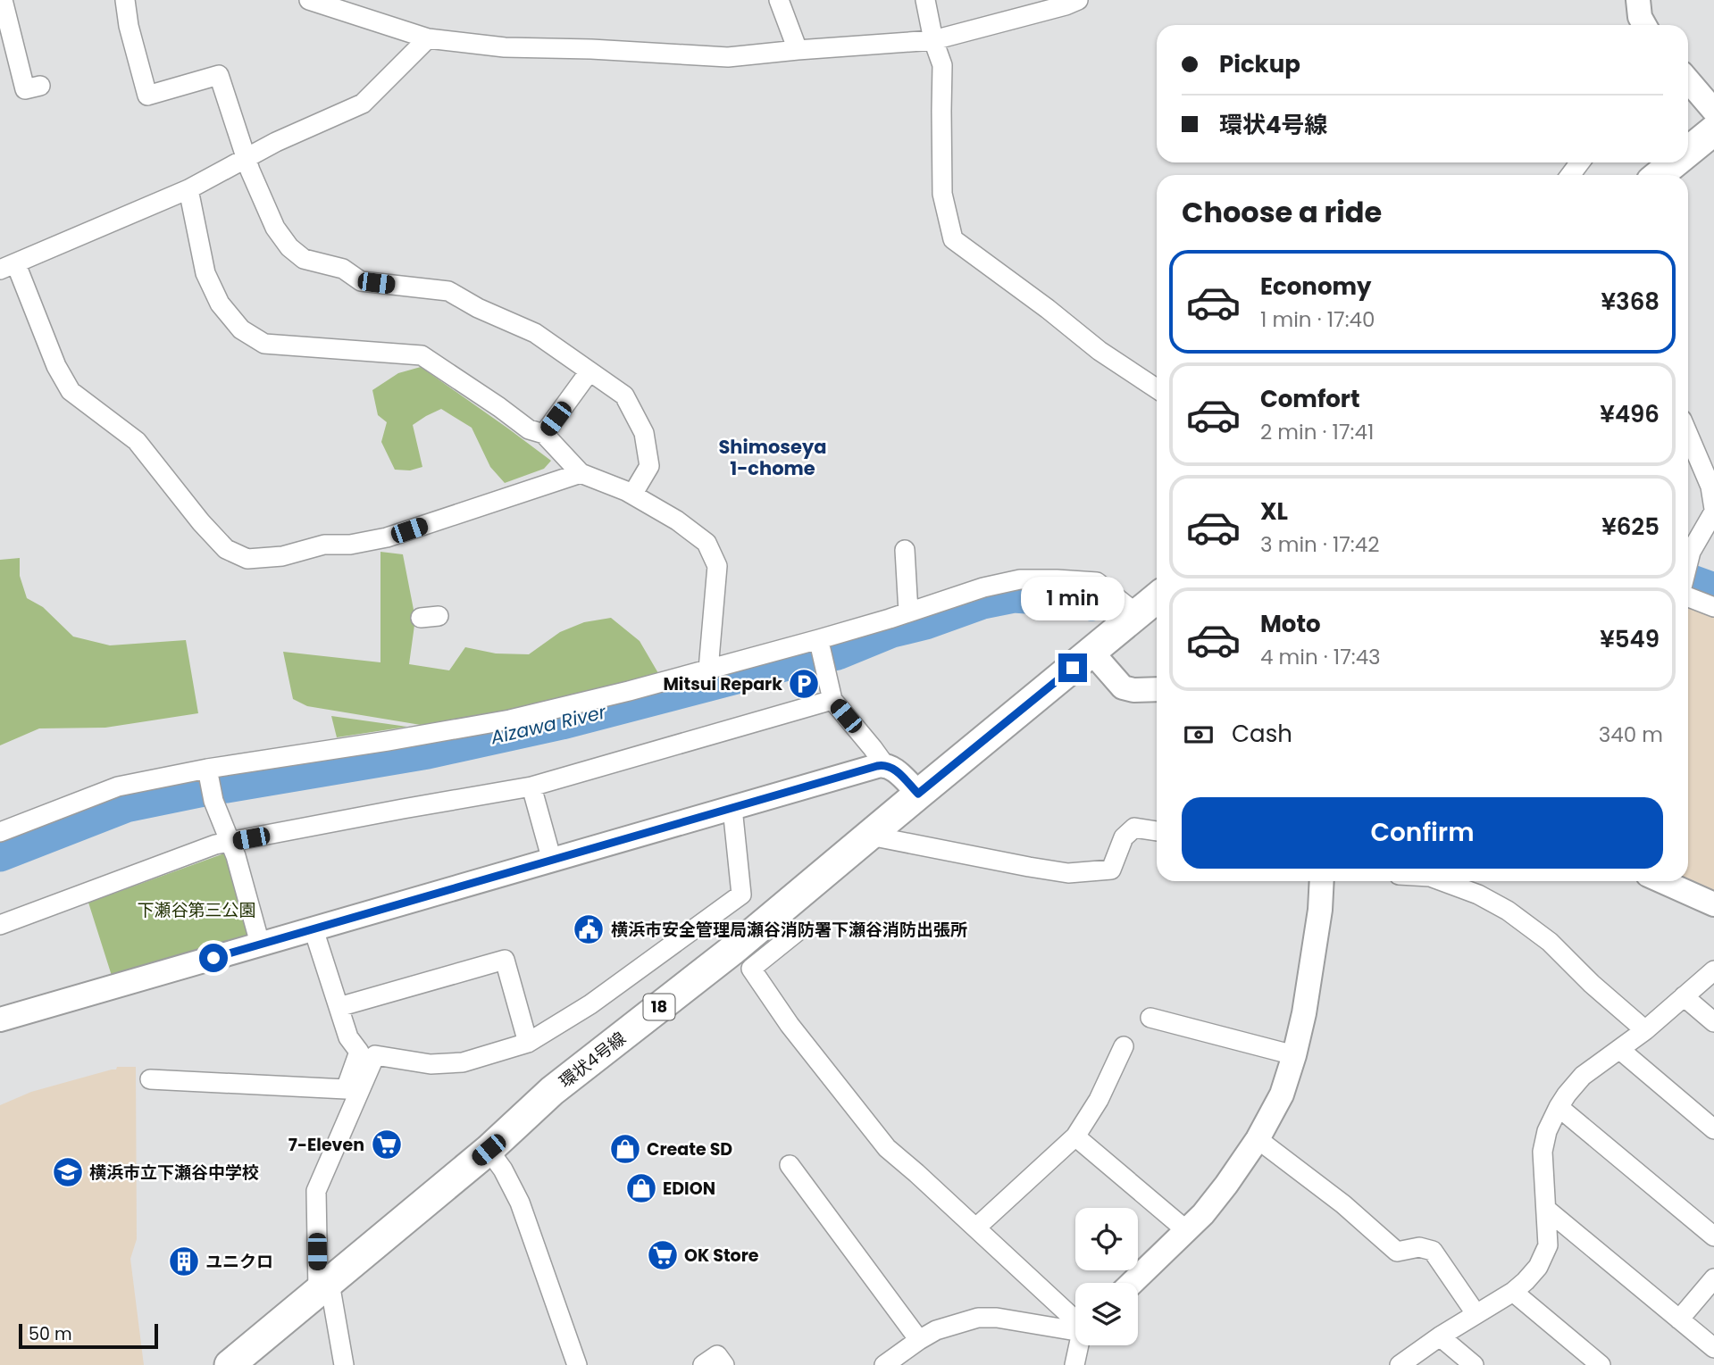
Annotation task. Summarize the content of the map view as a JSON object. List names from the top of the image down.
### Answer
{
  "streets": {
    "main road": ["18", "環状4号線"]
  },
  "districts": ["Shimoseya 1-chome"],
  "water": ["Aizawa River"],
  "parks": ["下瀬谷第三公園"],
  "places": {
    "parking": ["Mitsui Repark"],
    "public building": ["横浜市安全管理局瀬谷消防署下瀬谷消防出張所"],
    "supermarket": ["7-Eleven", "OK Store"],
    "shop": ["Create SD", "EDION"],
    "school or university": ["横浜市立下瀬谷中学校"],
    "building": ["ユニクロ"]
  },
  "scale_bar": "50 m",
  "page": {
    "banner": ["Pickup", "環状4号線"],
    "heading": "Choose a ride",
    "list": [
      {
        "name": "Economy",
        "note": "1 min · 17:40",
        "value": "¥368"
      },
      {
        "name": "Comfort",
        "note": "2 min · 17:41",
        "value": "¥496"
      },
      {
        "name": "XL",
        "note": "3 min · 17:42",
        "value": "¥625"
      },
      {
        "name": "Moto",
        "note": "4 min · 17:43",
        "value": "¥549"
      }
    ],
    "bubble": "1 min",
    "pay": ["Cash", "340 m"],
    "buttons": "Confirm",
    "scale": "50 m"
  }
}
